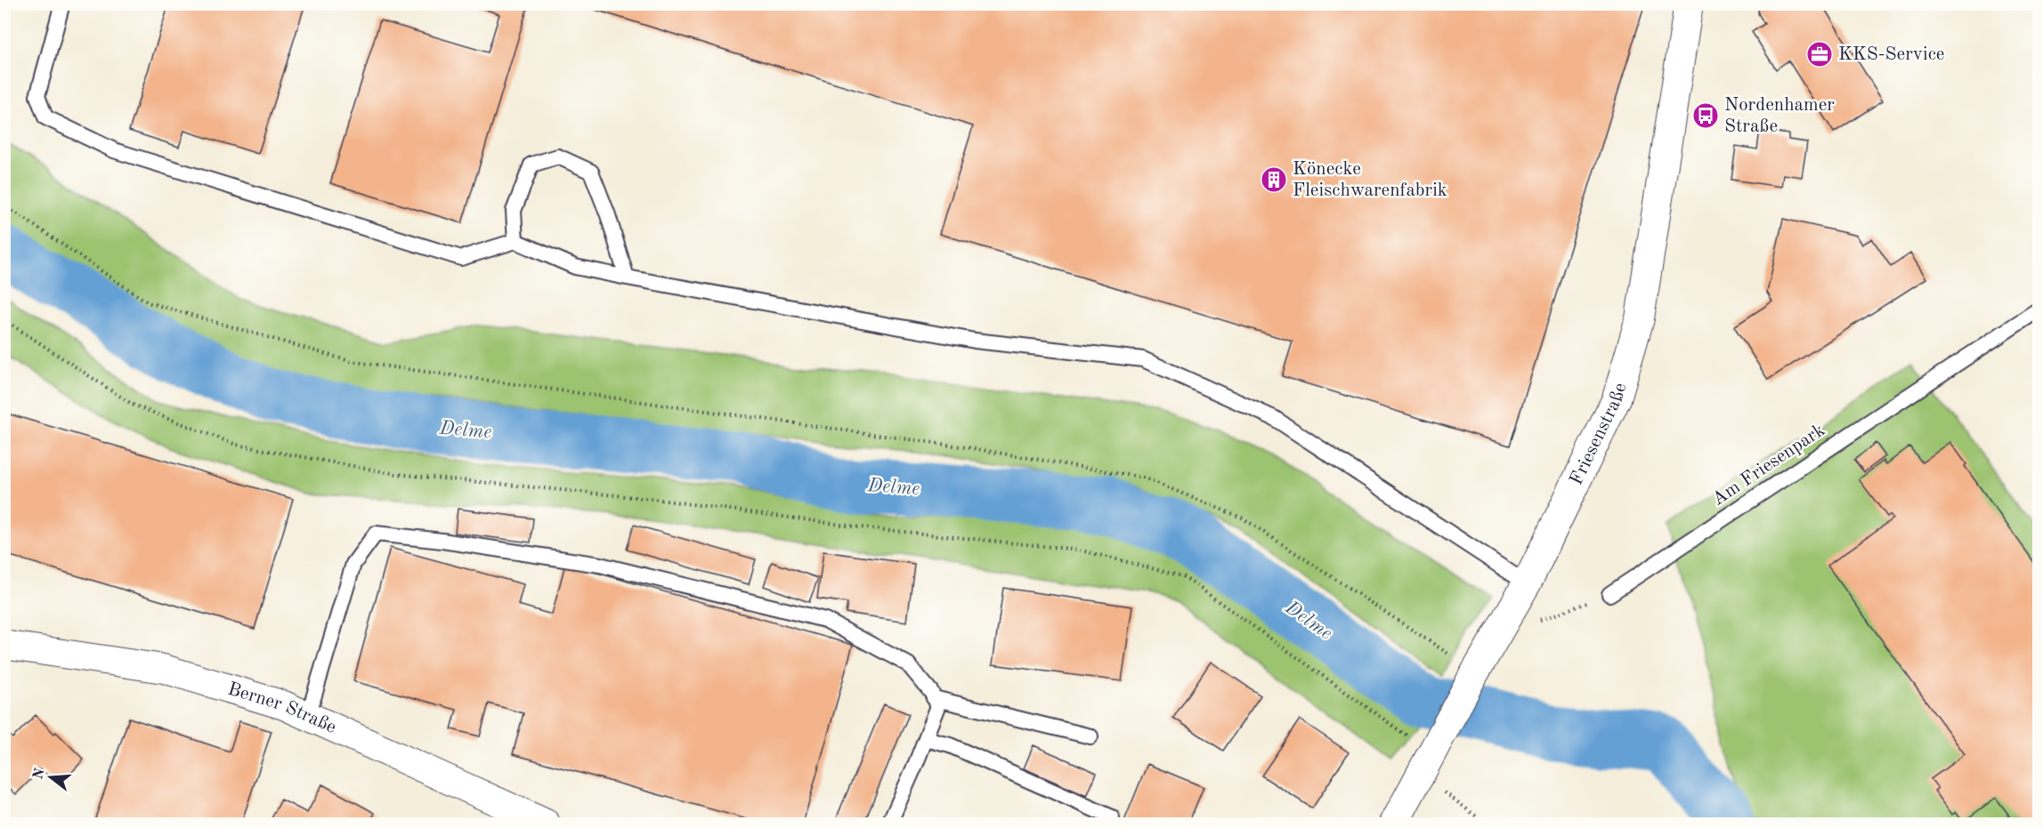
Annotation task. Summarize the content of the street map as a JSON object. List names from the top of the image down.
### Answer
{
  "streets": {
    "street": ["Friesenstraße", "Berner Straße"],
    "lane": ["Am Friesenpark"]
  },
  "water": ["Delme"],
  "places": {
    "office": ["KKS-Service"],
    "bus stop": ["Nordenhamer Straße"],
    "building": ["Könecke Fleischwarenfabrik"]
  },
  "north": "left"
}
